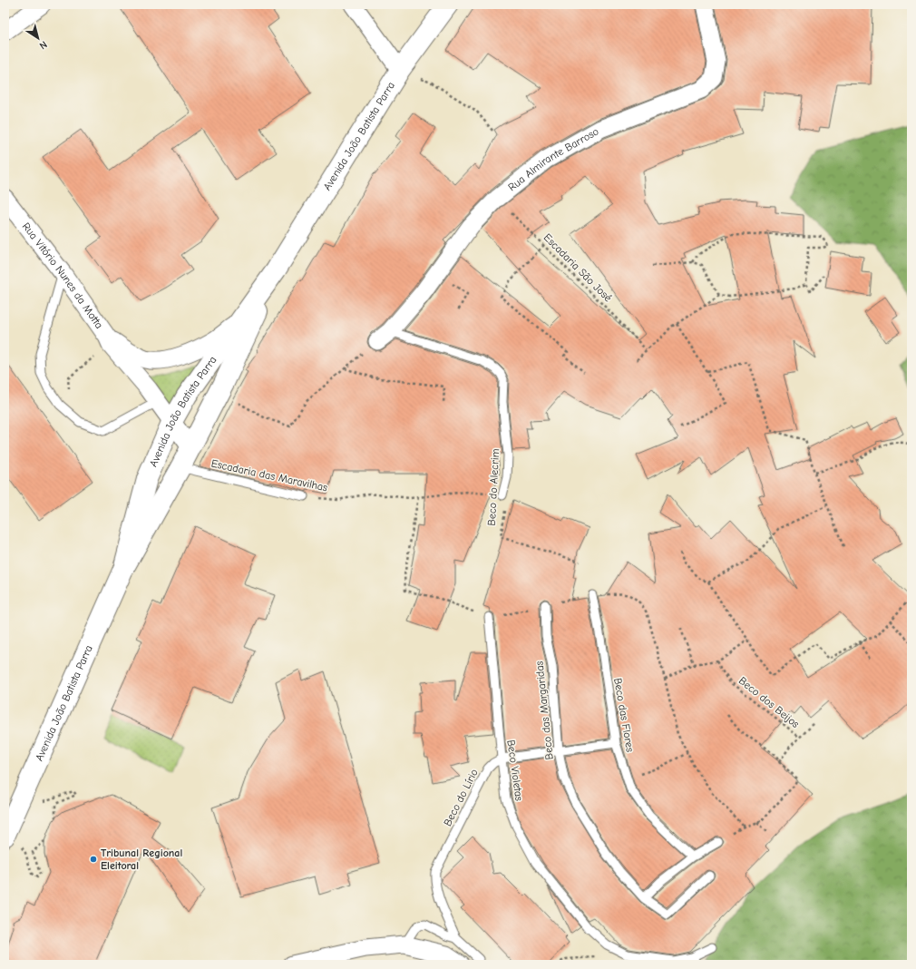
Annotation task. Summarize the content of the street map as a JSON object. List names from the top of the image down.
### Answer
{
  "streets": {
    "main road": ["Avenida João Batista Parra"],
    "street": ["Rua Almirante Barroso", "Rua Vitório Nunes da Motta"],
    "lane": [
      "Escadaria das Maravilhas",
      "Beco do Alecrim",
      "Beco das Margaridas",
      "Beco das Flores",
      "Beco Violetas",
      "Beco do Lírio"
    ],
    "path": ["Escadaria São José", "Beco dos Beijos"]
  },
  "crossings": [
    ["Avenida João Batista Parra", "Rua Vitório Nunes da Motta"],
    ["Avenida João Batista Parra", "Escadaria das Maravilhas"],
    ["Rua Almirante Barroso", "Escadaria São José"],
    ["Rua Almirante Barroso", "Beco do Alecrim"],
    ["Escadaria das Maravilhas", "Beco do Alecrim"],
    ["Beco Violetas", "Beco do Lírio"]
  ],
  "places": ["Tribunal Regional Eleitoral"],
  "north": "bottom right"
}
